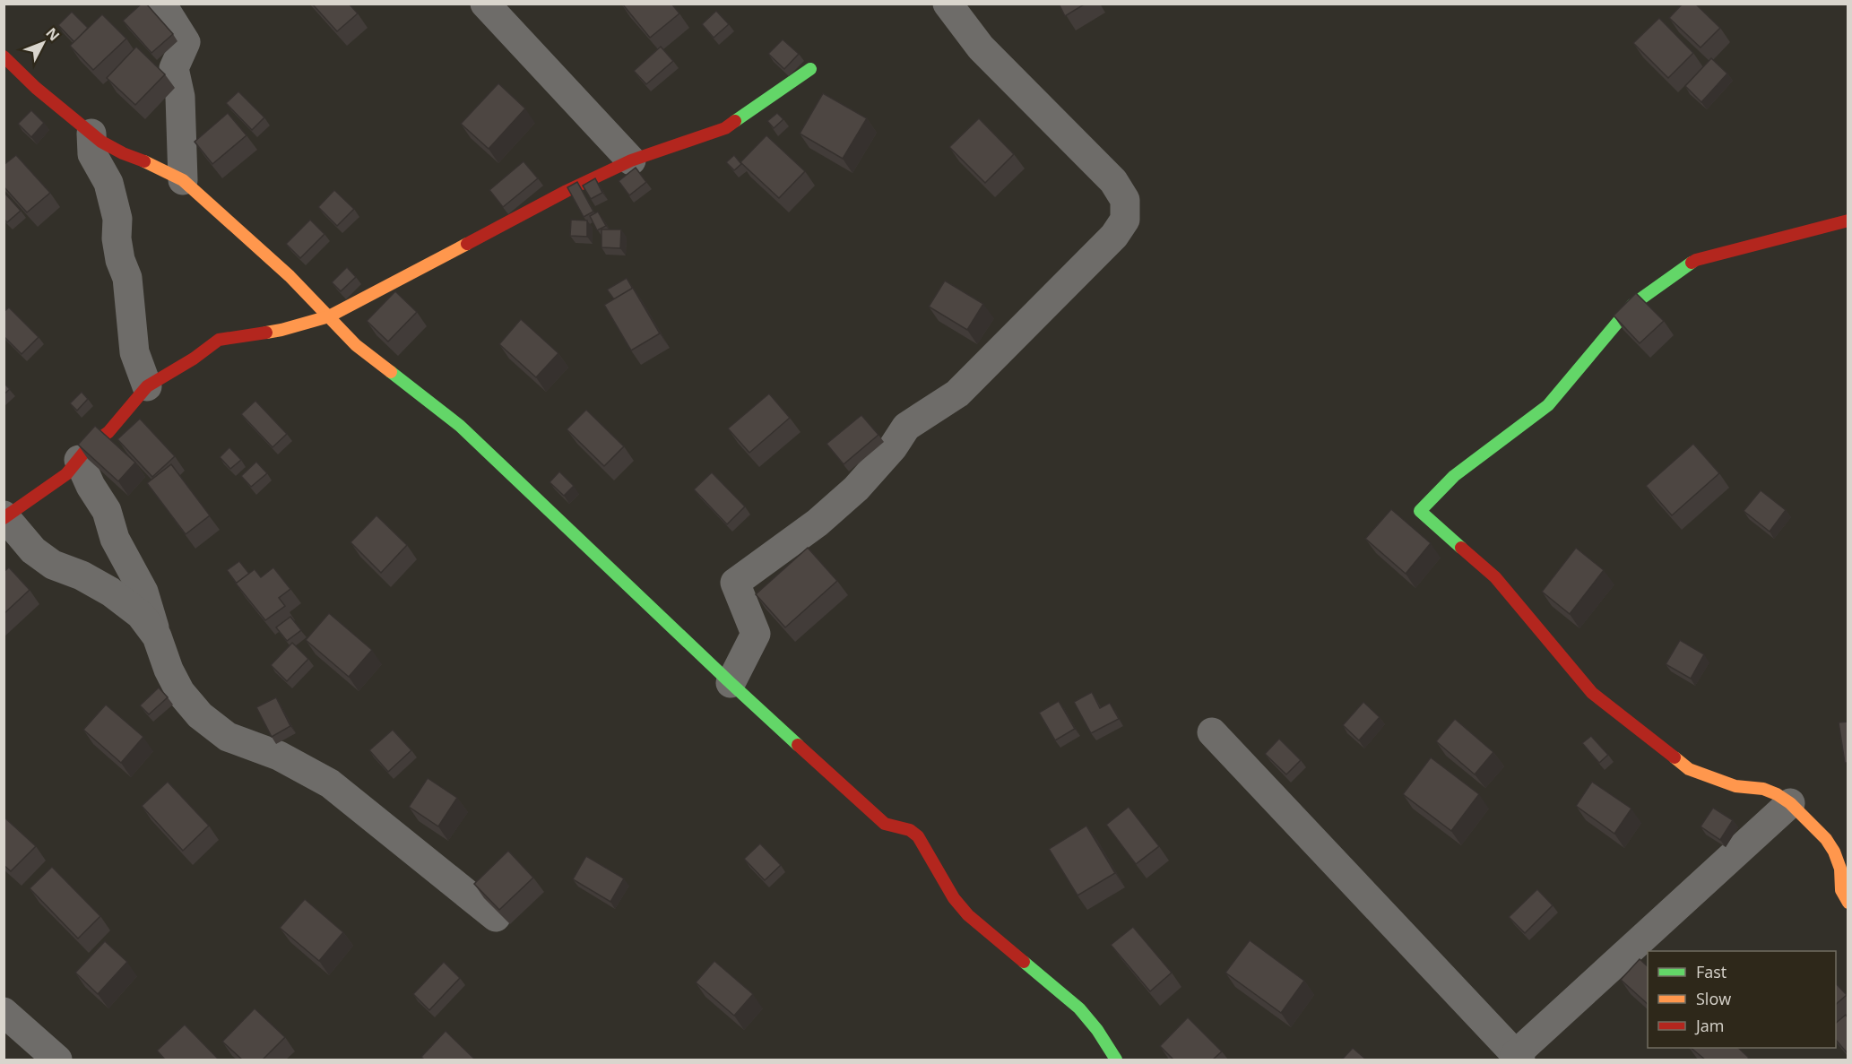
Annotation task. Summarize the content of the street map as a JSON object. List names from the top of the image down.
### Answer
{
  "legend": ["Fast", "Slow", "Jam"],
  "north": "top right"
}
